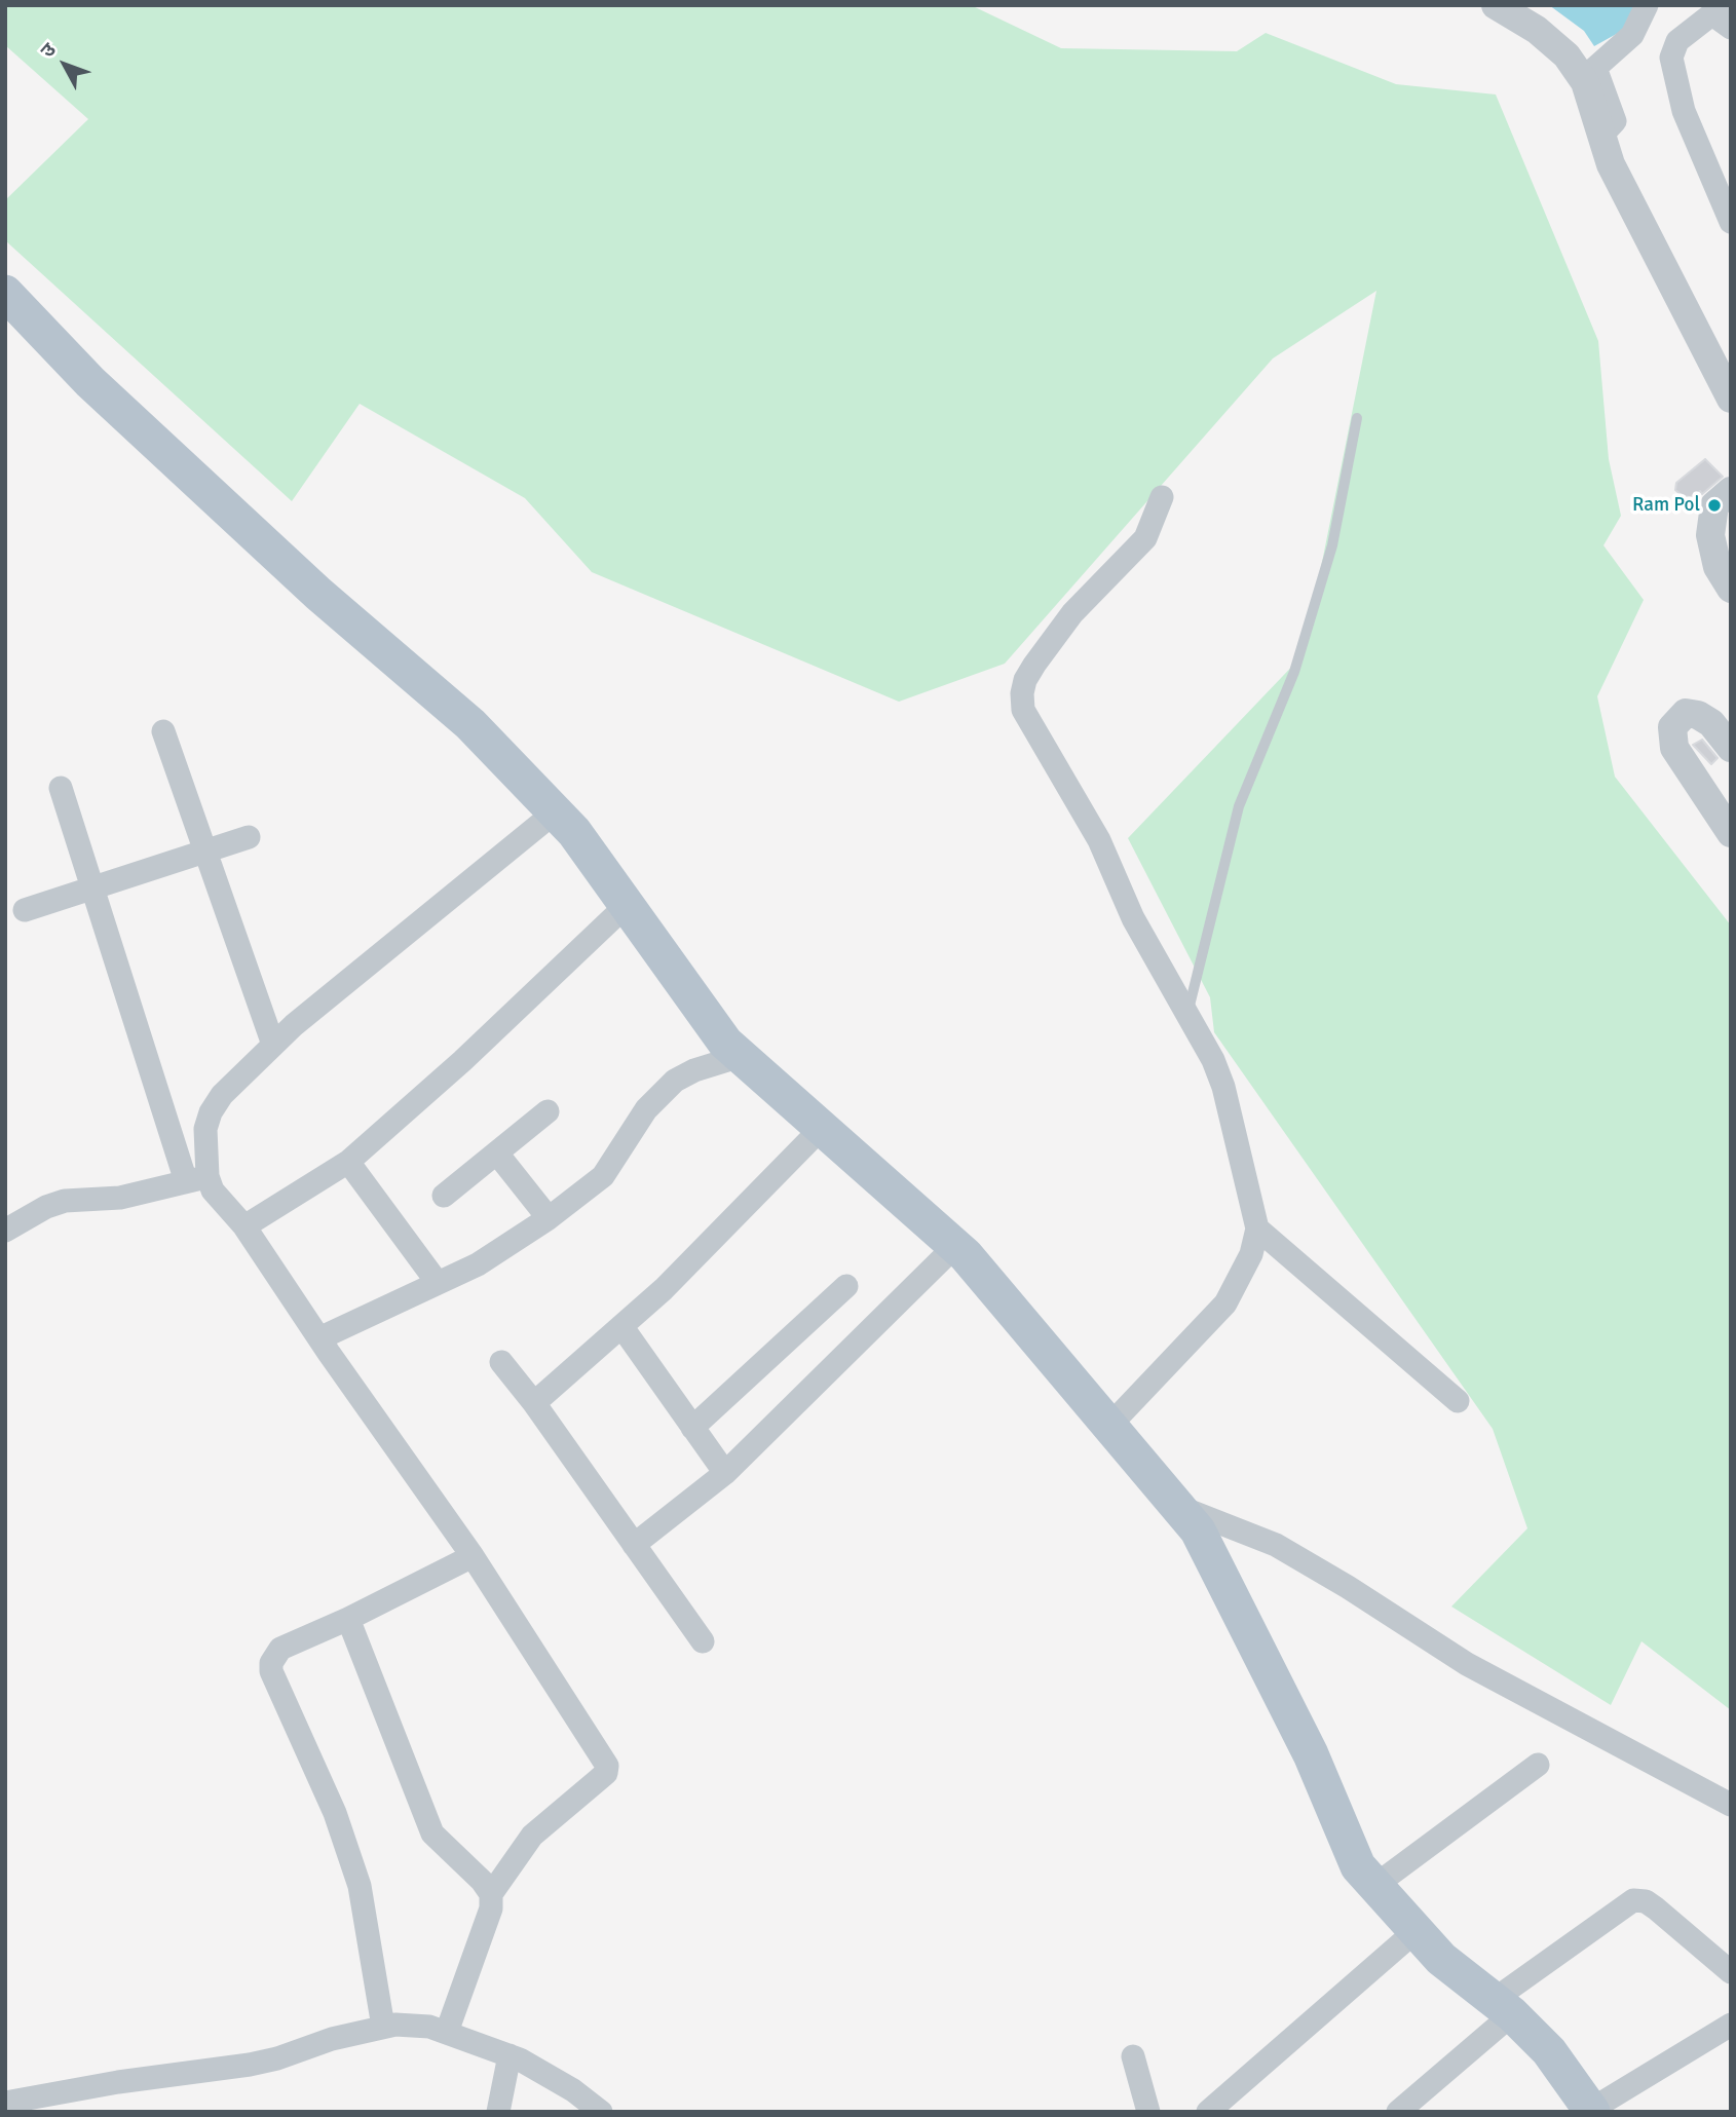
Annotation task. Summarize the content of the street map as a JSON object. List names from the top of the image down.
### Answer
{
  "places": ["Ram Pol"],
  "north": "top left"
}
